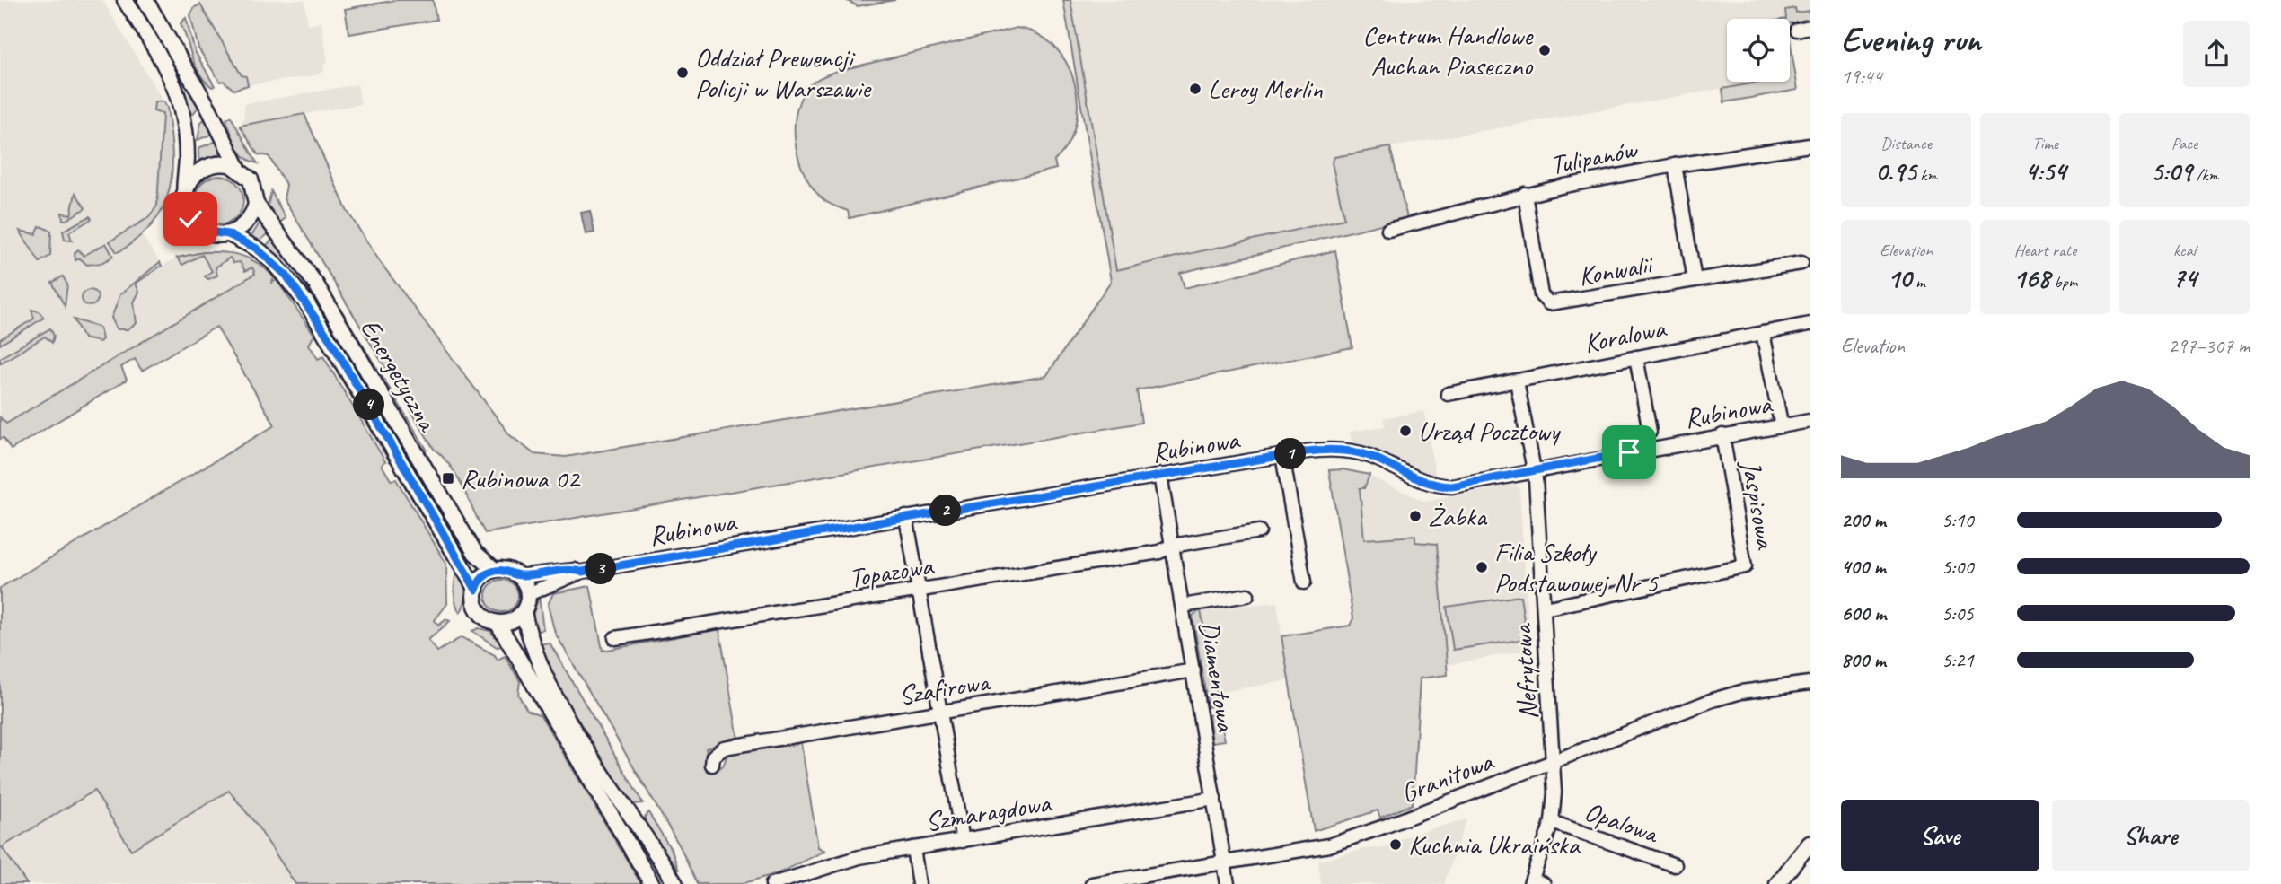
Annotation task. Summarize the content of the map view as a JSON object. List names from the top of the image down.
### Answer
{
  "streets": {
    "street": [
      "Tulipanów",
      "Konwalii",
      "Koralowa",
      "Energetyczna",
      "Rubinowa",
      "Jaspisowa",
      "Topazowa",
      "Nefrytowa",
      "Diamentowa",
      "Szafirowa",
      "Granitowa",
      "Szmaragdowa",
      "Opalowa"
    ]
  },
  "crossings": [
    ["Tulipanów", "Konwalii"],
    ["Koralowa", "Nefrytowa"],
    ["Energetyczna", "Rubinowa"],
    ["Rubinowa", "Jaspisowa"],
    ["Rubinowa", "Nefrytowa"],
    ["Rubinowa", "Diamentowa"],
    ["Jaspisowa", "Nefrytowa"],
    ["Topazowa", "Diamentowa"],
    ["Nefrytowa", "Granitowa"],
    ["Nefrytowa", "Opalowa"],
    ["Diamentowa", "Szafirowa"],
    ["Diamentowa", "Granitowa"],
    ["Diamentowa", "Szmaragdowa"]
  ],
  "places": {
    "other": [
      "Centrum Handlowe Auchan Piaseczno",
      "Oddział Prewencji Policji w Warszawie",
      "Leroy Merlin",
      "Urząd Pocztowy",
      "Żabka",
      "Filia Szkoły Podstawowej Nr 5",
      "Kuchnia Ukraińska"
    ],
    "transit": ["Rubinowa 02"]
  },
  "page": {
    "heading": ["Evening run", "19:44"],
    "stats": [
      ["Distance", "0.95 km"],
      ["Time", "4:54"],
      ["Pace", "5:09 /km"],
      ["Elevation", "10 m"],
      ["Heart rate", "168 bpm"],
      ["kcal", "74"]
    ],
    "chart": ["Elevation", "297–307 m"],
    "pins": [
      "4",
      "1",
      "2",
      "3"
    ],
    "list": [
      {
        "name": "200 m",
        "note": "5:10"
      },
      {
        "name": "400 m",
        "note": "5:00"
      },
      {
        "name": "600 m",
        "note": "5:05"
      },
      {
        "name": "800 m",
        "note": "5:21"
      }
    ],
    "buttons": ["Save", "Share"]
  }
}
